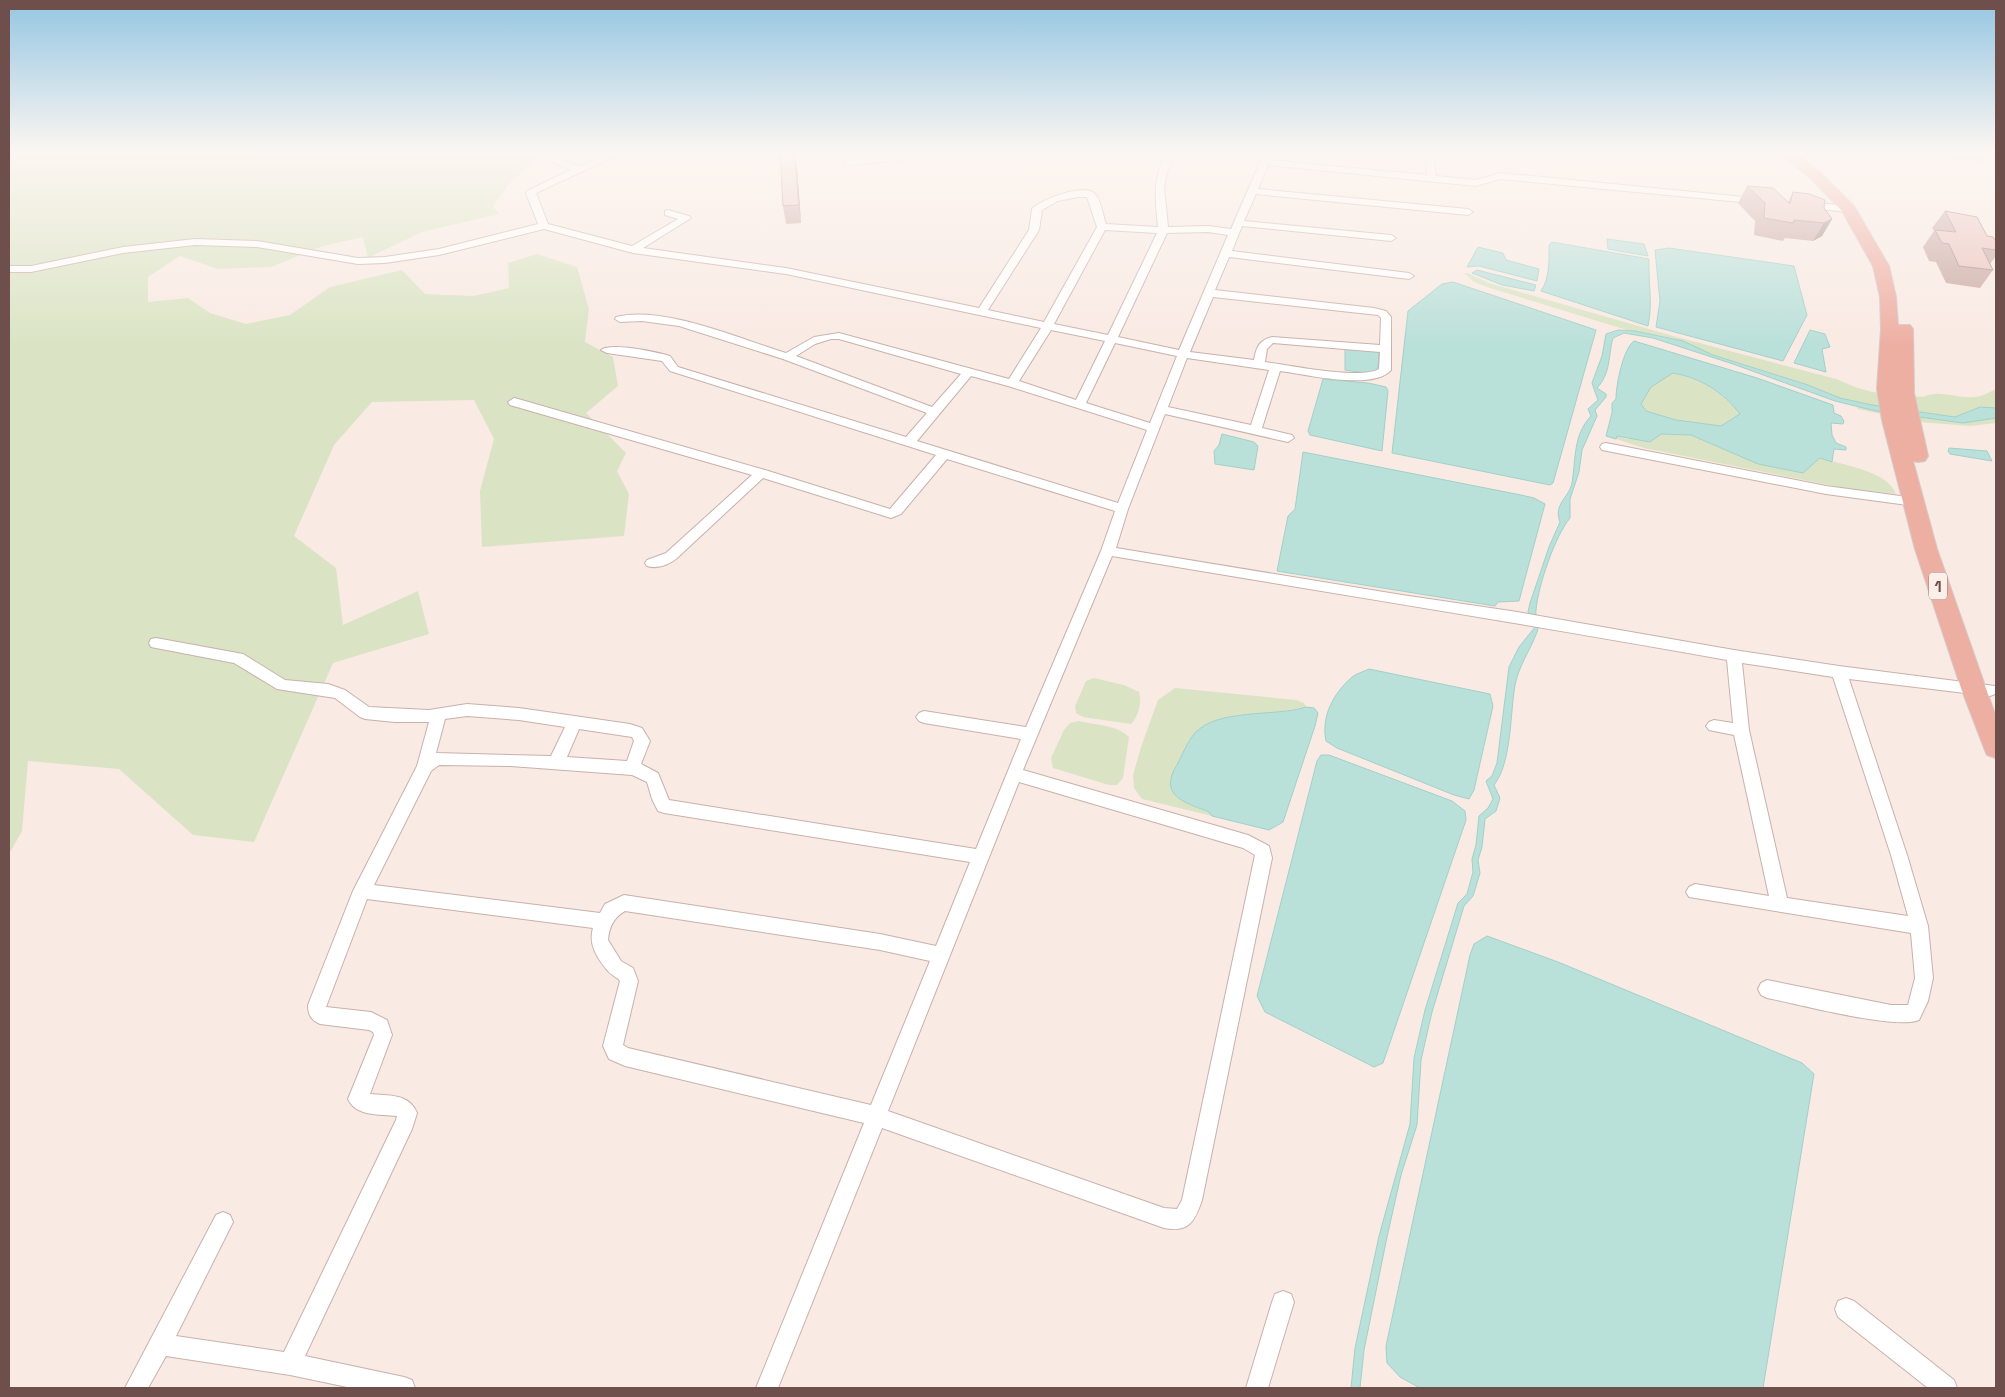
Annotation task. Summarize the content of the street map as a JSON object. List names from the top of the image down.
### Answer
{
  "streets": {
    "highway": ["1"]
  }
}
